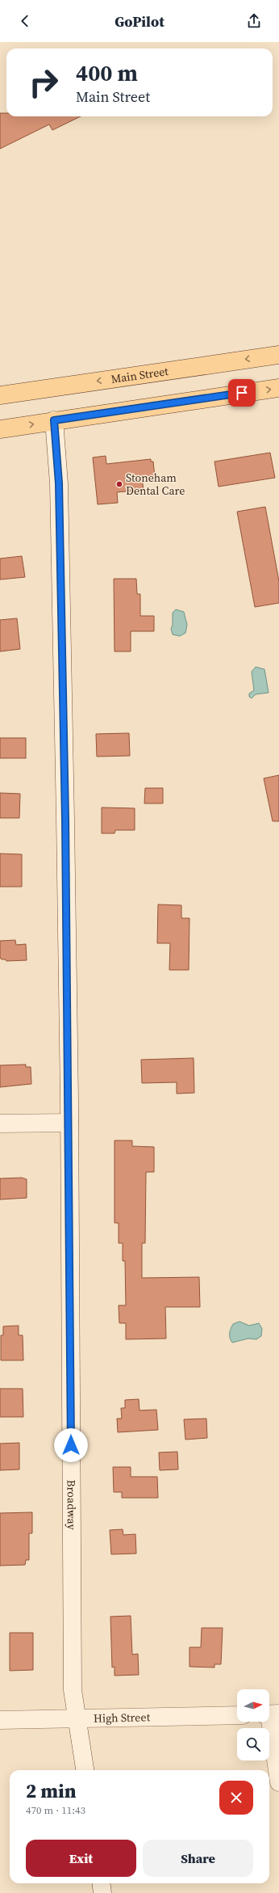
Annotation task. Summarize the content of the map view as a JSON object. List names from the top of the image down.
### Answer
{
  "streets": {
    "main road": ["Main Street", "Broadway", "High Street"]
  },
  "crossings": [
    ["Broadway", "High Street"]
  ],
  "places": ["Stoneham Dental Care"],
  "north": "right",
  "page": {
    "header": "GoPilot",
    "turn": ["400 m", "Main Street"],
    "heading": ["2 min", "470 m · 11:43"],
    "buttons": ["Exit", "Share"]
  }
}
